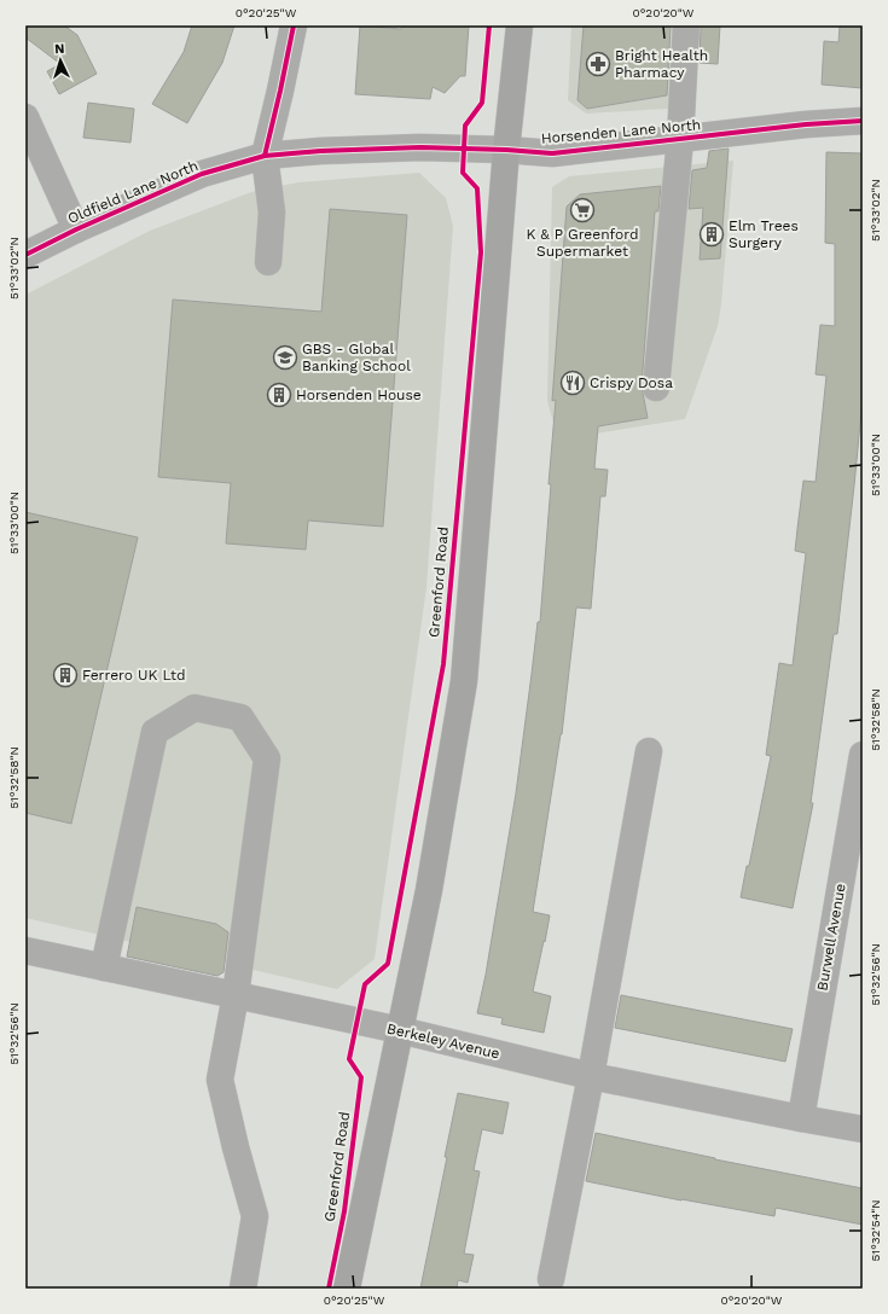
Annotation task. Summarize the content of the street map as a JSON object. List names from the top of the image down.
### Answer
{
  "streets": {
    "main road": ["Greenford Road"],
    "street": [
      "Horsenden Lane North",
      "Oldfield Lane North",
      "Burwell Avenue",
      "Berkeley Avenue"
    ]
  },
  "crossings": [
    ["Horsenden Lane North", "Oldfield Lane North"],
    ["Horsenden Lane North", "Greenford Road"],
    ["Greenford Road", "Berkeley Avenue"],
    ["Burwell Avenue", "Berkeley Avenue"]
  ],
  "places": {
    "pharmacy": ["Bright Health Pharmacy"],
    "supermarket": ["K & P Greenford Supermarket"],
    "building": ["Elm Trees Surgery", "Horsenden House", "Ferrero UK Ltd"],
    "school or university": ["GBS - Global Banking School"],
    "restaurant": ["Crispy Dosa"]
  },
  "north": "top",
  "coordinates": [
    "0°20'25\"W",
    "0°20'20\"W",
    "51°33'02\"N",
    "51°33'00\"N",
    "51°32'58\"N",
    "51°32'56\"N",
    "51°32'54\"N"
  ]
}
